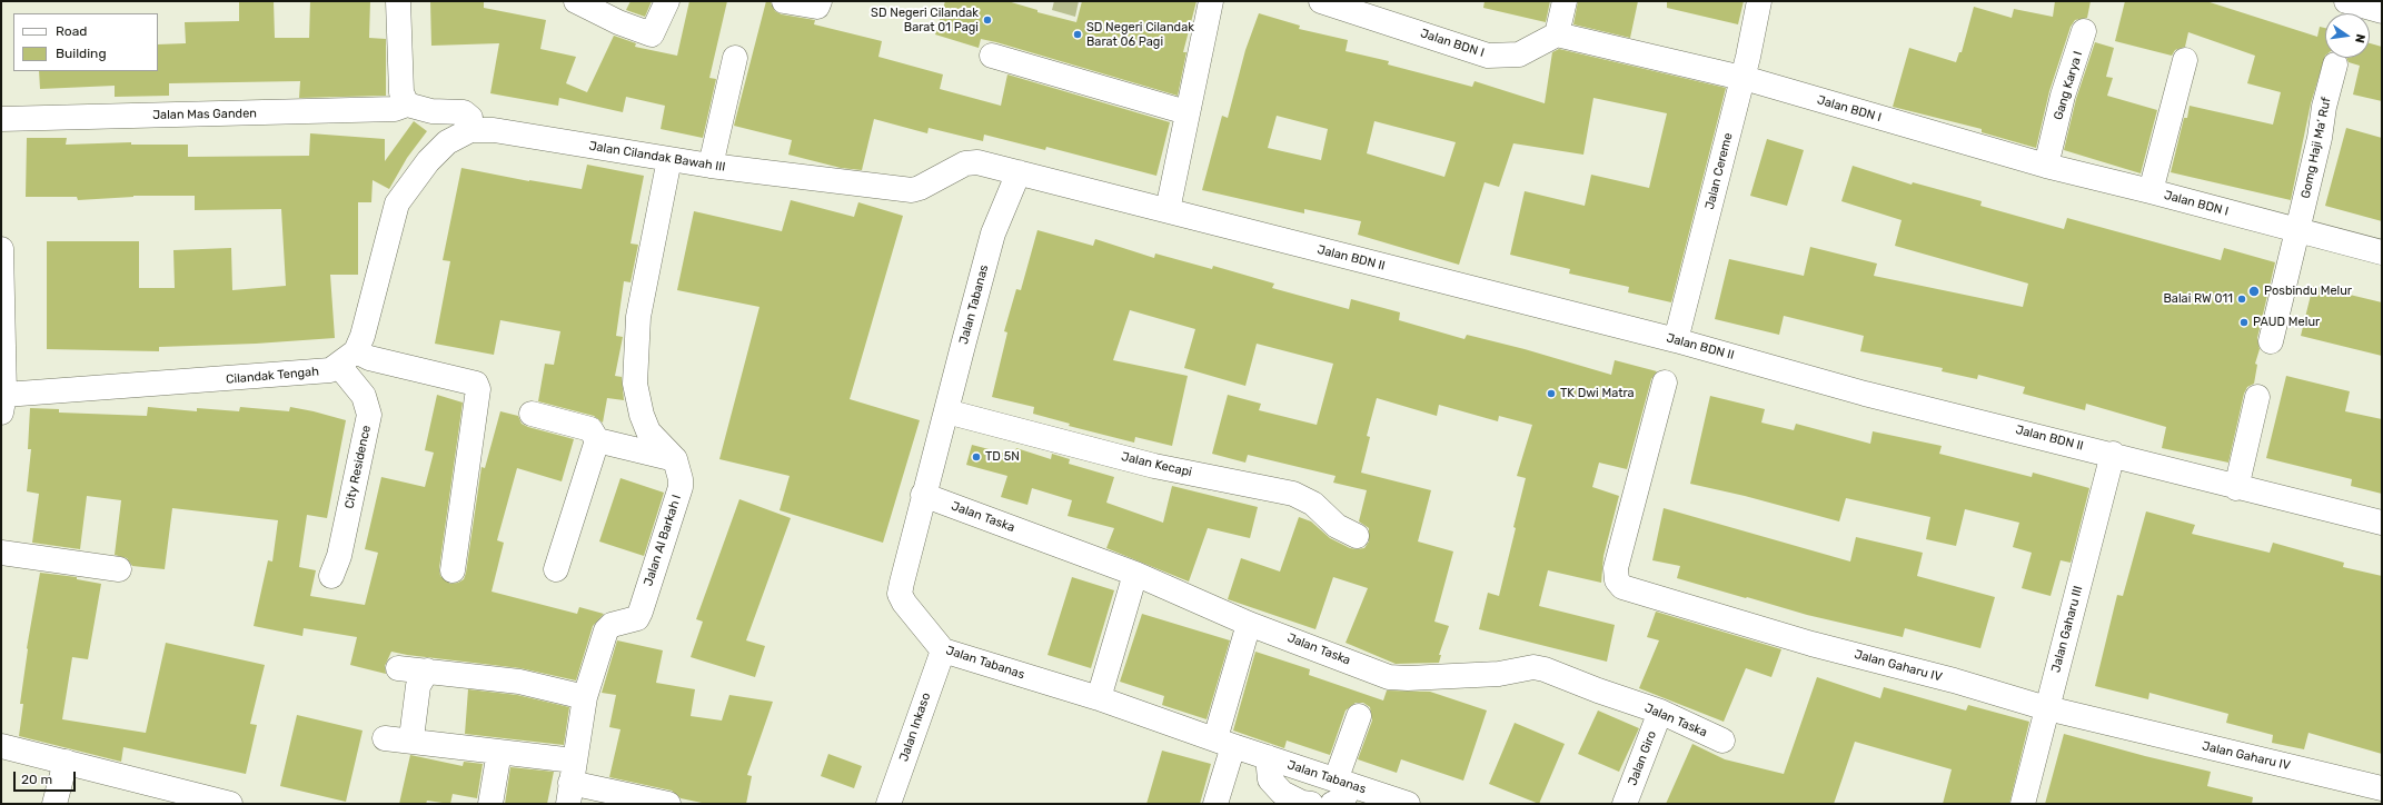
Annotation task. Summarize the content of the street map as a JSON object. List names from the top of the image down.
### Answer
{
  "streets": {
    "street": [
      "Jalan BDN I",
      "Gang Karya I",
      "Jalan Mas Ganden",
      "Gomg Haji Ma’ Ruf",
      "Jalan Cilandak Bawah III",
      "Jalan Cereme",
      "Jalan BDN II",
      "Jalan Tabanas",
      "Cilandak Tengah",
      "Jalan Kecapi",
      "City Residence",
      "Jalan Taska",
      "Jalan Al Barkah I",
      "Jalan Gaharu III",
      "Jalan Gaharu IV",
      "Jalan Inkaso",
      "Jalan Giro"
    ]
  },
  "crossings": [
    ["Jalan BDN I", "Gang Karya I"],
    ["Jalan BDN I", "Gomg Haji Ma’ Ruf"],
    ["Jalan BDN I", "Jalan Cereme"],
    ["Jalan Cilandak Bawah III", "Jalan BDN II"],
    ["Jalan Cilandak Bawah III", "Jalan Tabanas"],
    ["Jalan Cilandak Bawah III", "Jalan Al Barkah I"],
    ["Jalan Cereme", "Jalan BDN II"],
    ["Jalan BDN II", "Jalan Tabanas"],
    ["Jalan BDN II", "Jalan Gaharu III"],
    ["Jalan Tabanas", "Jalan Kecapi"],
    ["Jalan Tabanas", "Jalan Taska"],
    ["Jalan Tabanas", "Jalan Inkaso"],
    ["Cilandak Tengah", "City Residence"],
    ["Jalan Taska", "Jalan Giro"],
    ["Jalan Gaharu III", "Jalan Gaharu IV"]
  ],
  "places": [
    "SD Negeri Cilandak Barat 01 Pagi",
    "SD Negeri Cilandak Barat 06 Pagi",
    "Posbindu Melur",
    "Balai RW 011",
    "PAUD Melur",
    "TK Dwi Matra",
    "TD 5N"
  ],
  "legend": ["Road", "Building"],
  "scale_bar": "20 m",
  "north": "right"
}
